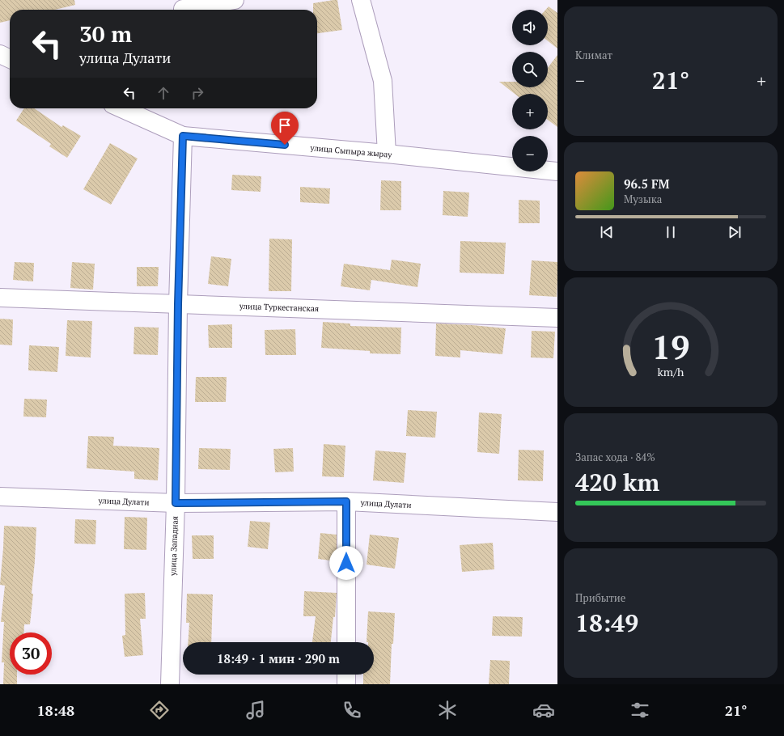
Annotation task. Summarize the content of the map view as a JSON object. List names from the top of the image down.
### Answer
{
  "streets": {
    "street": [
      "улица Сыпыра жырау",
      "улица Туркестанская",
      "улица Дулати",
      "улица Западная"
    ]
  },
  "crossings": [
    ["улица Сыпыра жырау", "улица Западная"],
    ["улица Туркестанская", "улица Западная"],
    ["улица Дулати", "улица Западная"]
  ],
  "page": {
    "tile": [
      "Климат",
      ["Запас хода · 84%", "420 km"],
      ["Прибытие", "18:49"]
    ],
    "map_buttons": ["+", "−"],
    "turn": ["30 m", "улица Дулати"],
    "heat": ["−", "21°", "+"],
    "song": ["96.5 FM", "Музыка"],
    "limit": "30",
    "trip": "18:49 · 1 мин · 290 m",
    "tabs": ["18:48", "21°"],
    "gauge": ["19", "km/h"]
  }
}
